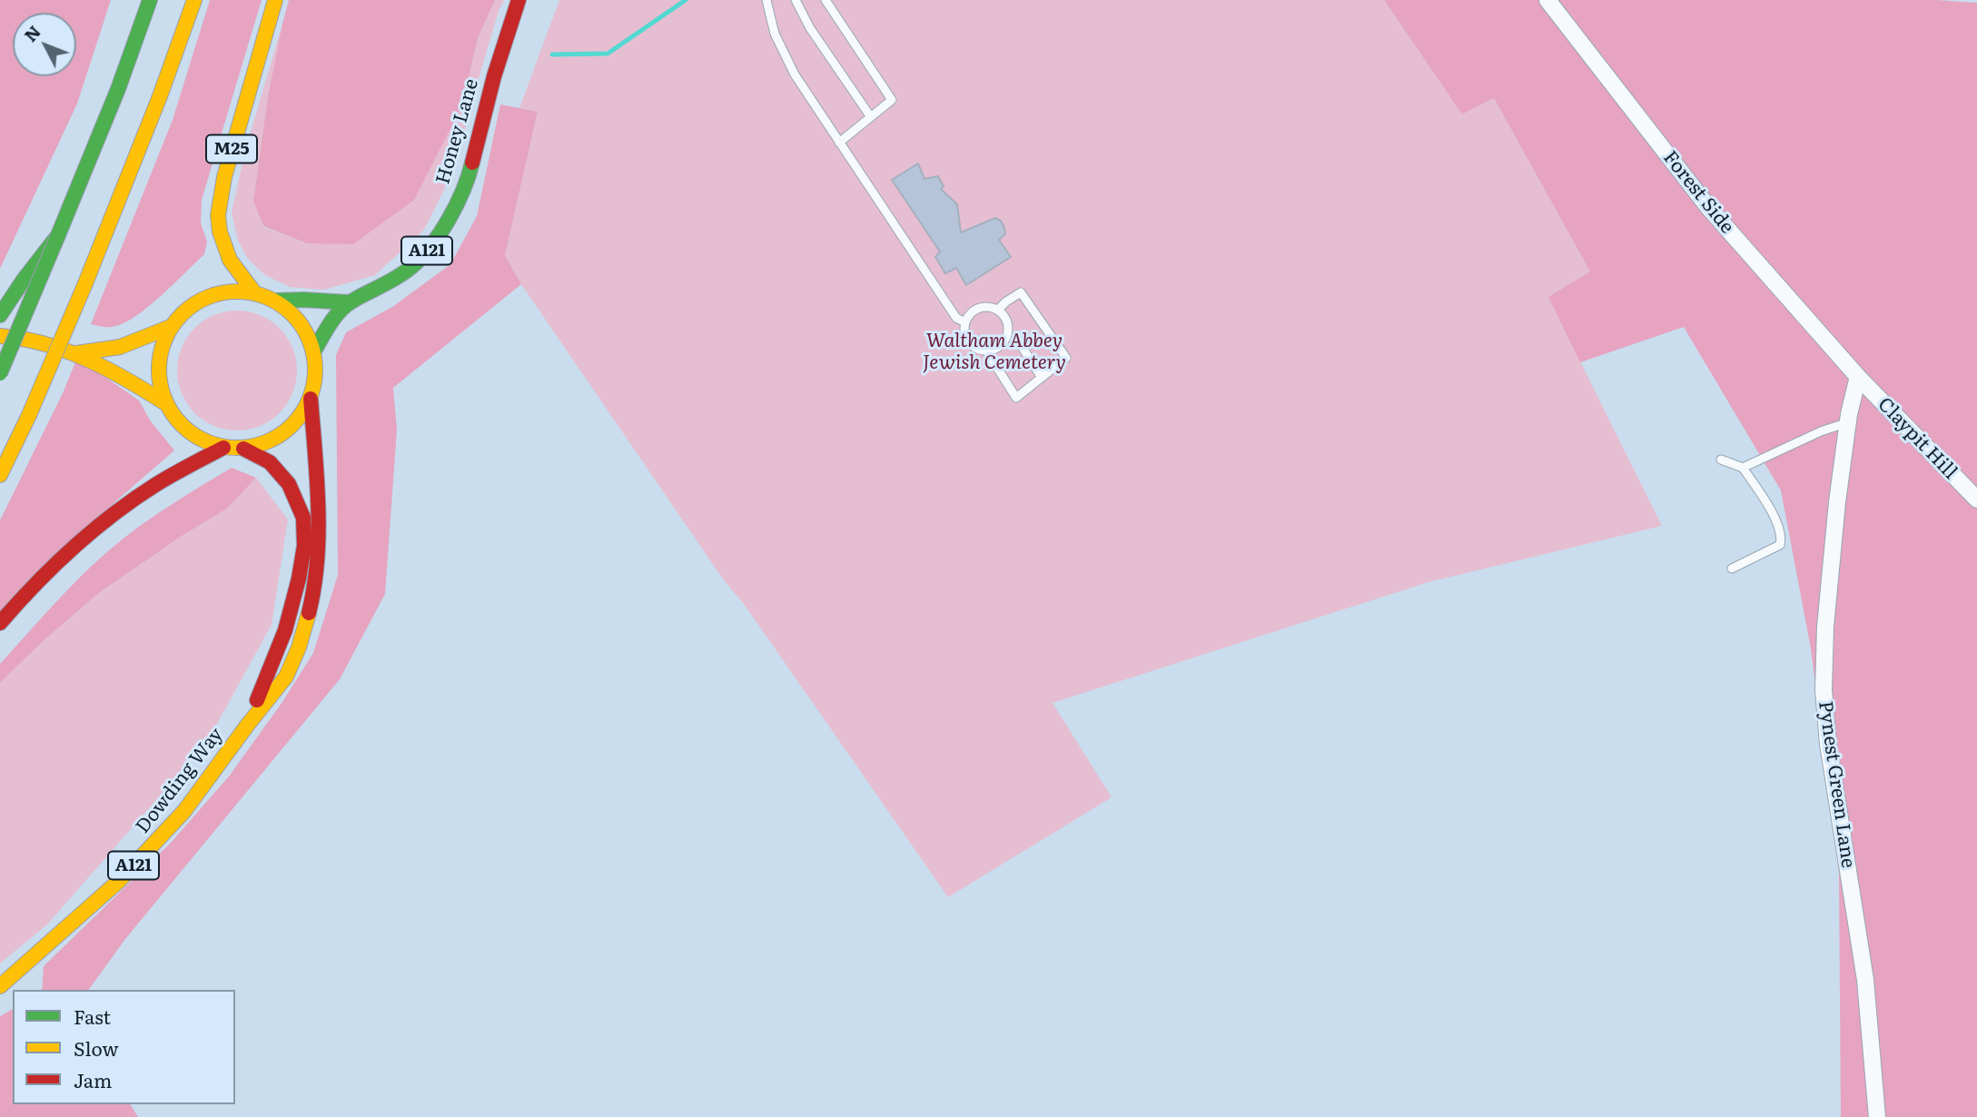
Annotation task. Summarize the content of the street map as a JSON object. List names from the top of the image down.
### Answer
{
  "streets": {
    "main road": [
      "Honey Lane",
      "M25",
      "A121",
      "Dowding Way"
    ],
    "street": ["Forest Side", "Claypit Hill", "Pynest Green Lane"]
  },
  "crossings": [
    ["Honey Lane", "M25"],
    ["Honey Lane", "Dowding Way"],
    ["M25", "Dowding Way"],
    ["Forest Side", "Claypit Hill"],
    ["Forest Side", "Pynest Green Lane"],
    ["Claypit Hill", "Pynest Green Lane"]
  ],
  "parks": ["Waltham Abbey Jewish Cemetery"],
  "legend": ["Fast", "Slow", "Jam"],
  "north": "top left"
}
